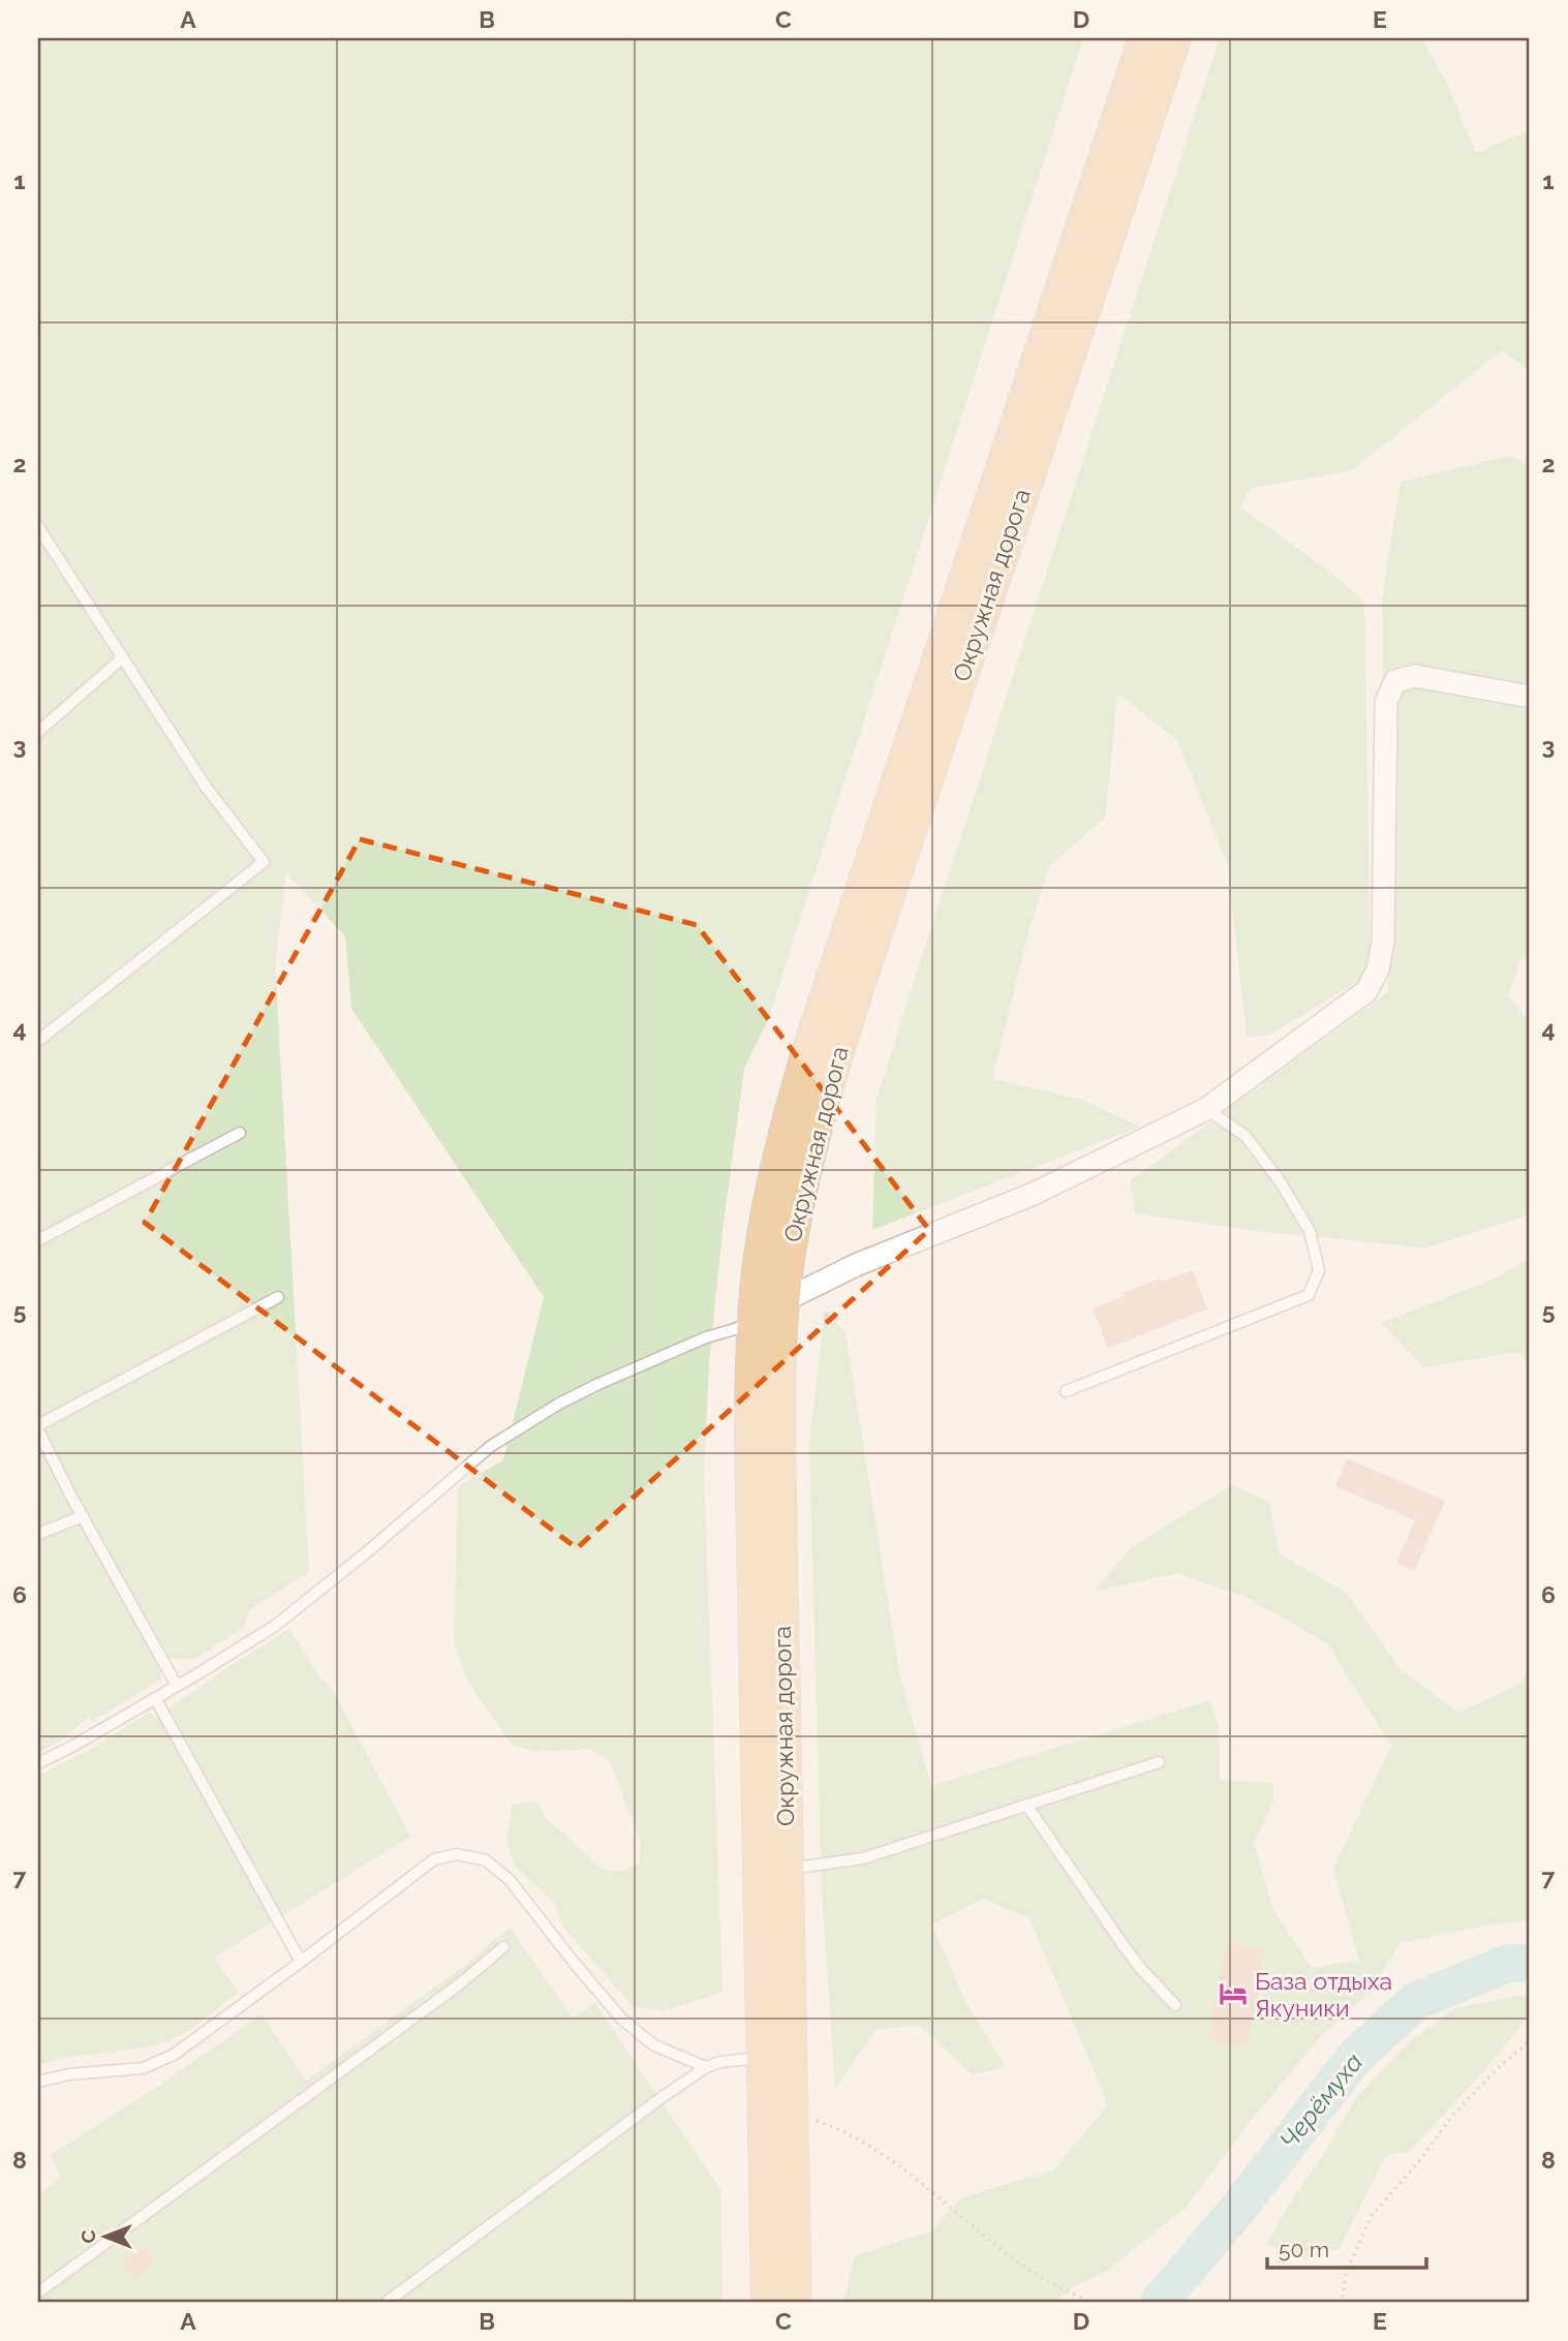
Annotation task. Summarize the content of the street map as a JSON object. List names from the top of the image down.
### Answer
{
  "streets": {
    "main road": ["Окружная дорога"]
  },
  "water": ["Черёмуха"],
  "places": {
    "hotel": ["База отдыха Якуники"]
  },
  "scale_bar": "50 m",
  "north": "left",
  "grid": {
    "columns": [
      "A",
      "B",
      "C",
      "D",
      "E"
    ],
    "rows": [
      "1",
      "2",
      "3",
      "4",
      "5",
      "6",
      "7",
      "8"
    ]
  }
}
